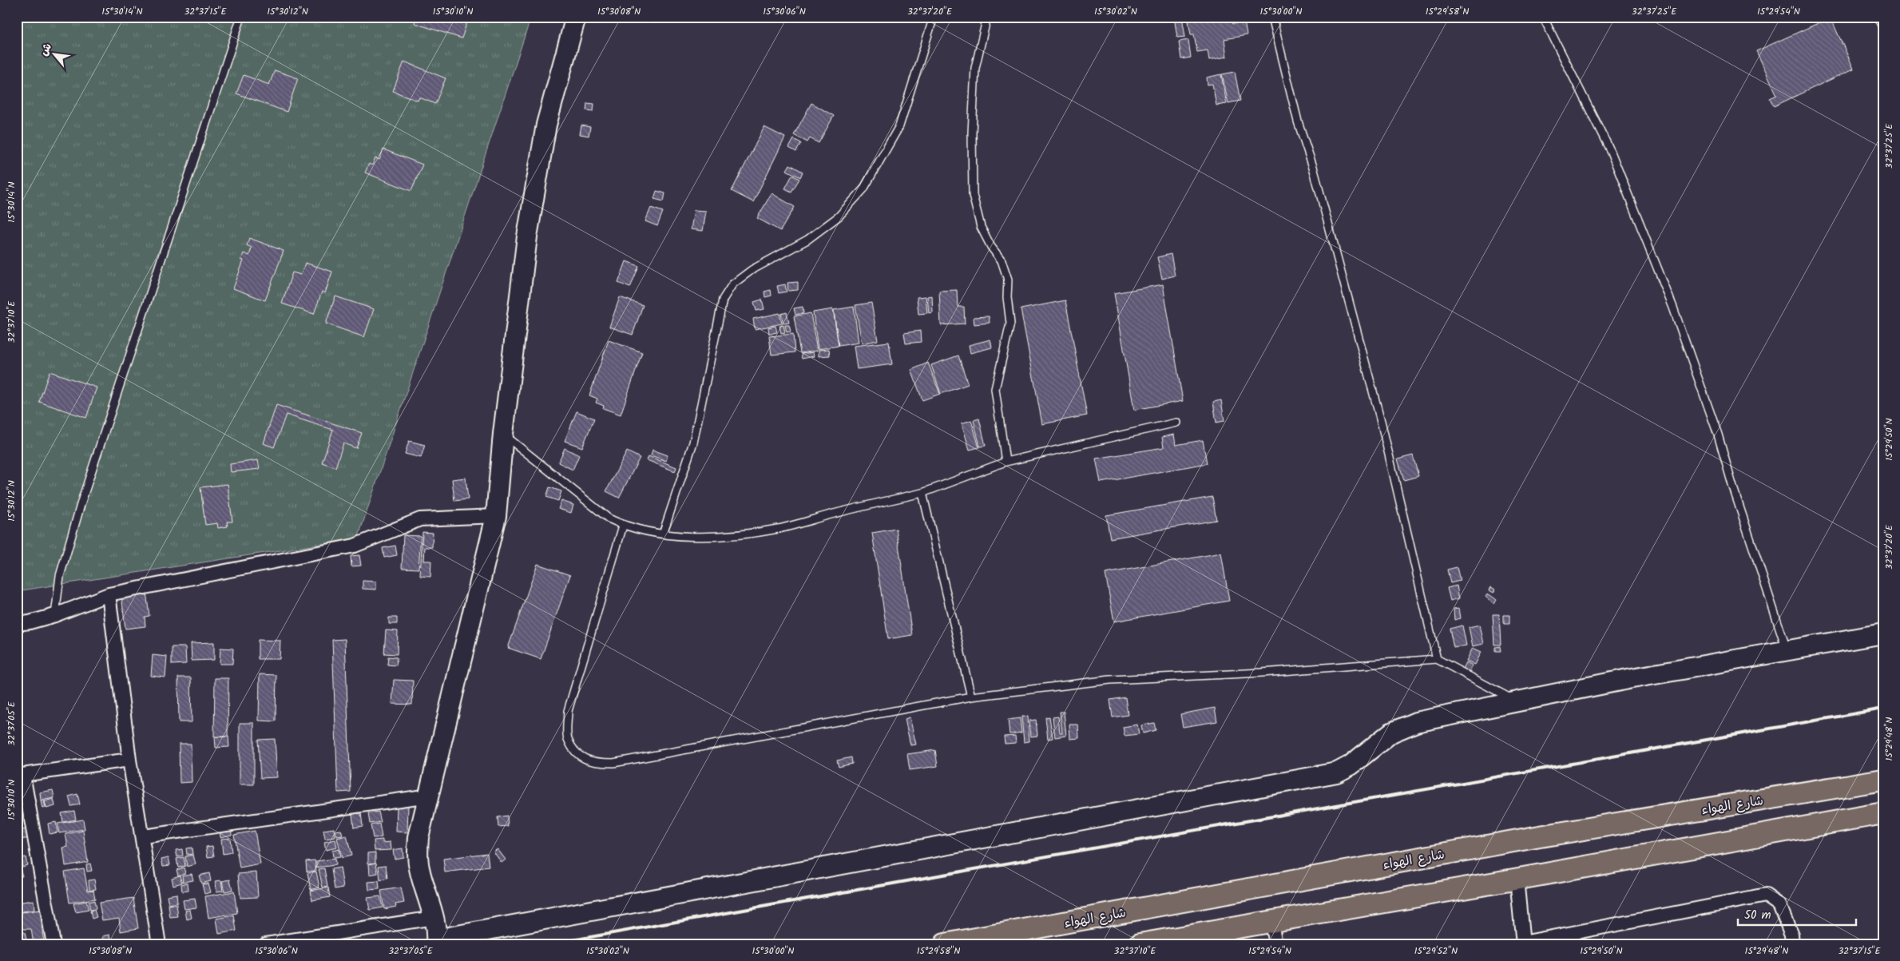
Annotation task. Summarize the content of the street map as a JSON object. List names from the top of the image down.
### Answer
{
  "streets": {
    "main road": ["شارع الهواء"]
  },
  "scale_bar": "50 m",
  "north": "top left",
  "coordinates": [
    "15°30'14\"N",
    "32°37'15\"E",
    "15°30'12\"N",
    "15°30'10\"N",
    "15°30'08\"N",
    "15°30'06\"N",
    "32°37'20\"E",
    "15°30'02\"N",
    "15°30'00\"N",
    "15°29'58\"N",
    "32°37'25\"E",
    "15°29'54\"N",
    "32°37'10\"E",
    "15°29'50\"N",
    "32°37'05\"E",
    "15°29'48\"N",
    "15°29'52\"N"
  ]
}
